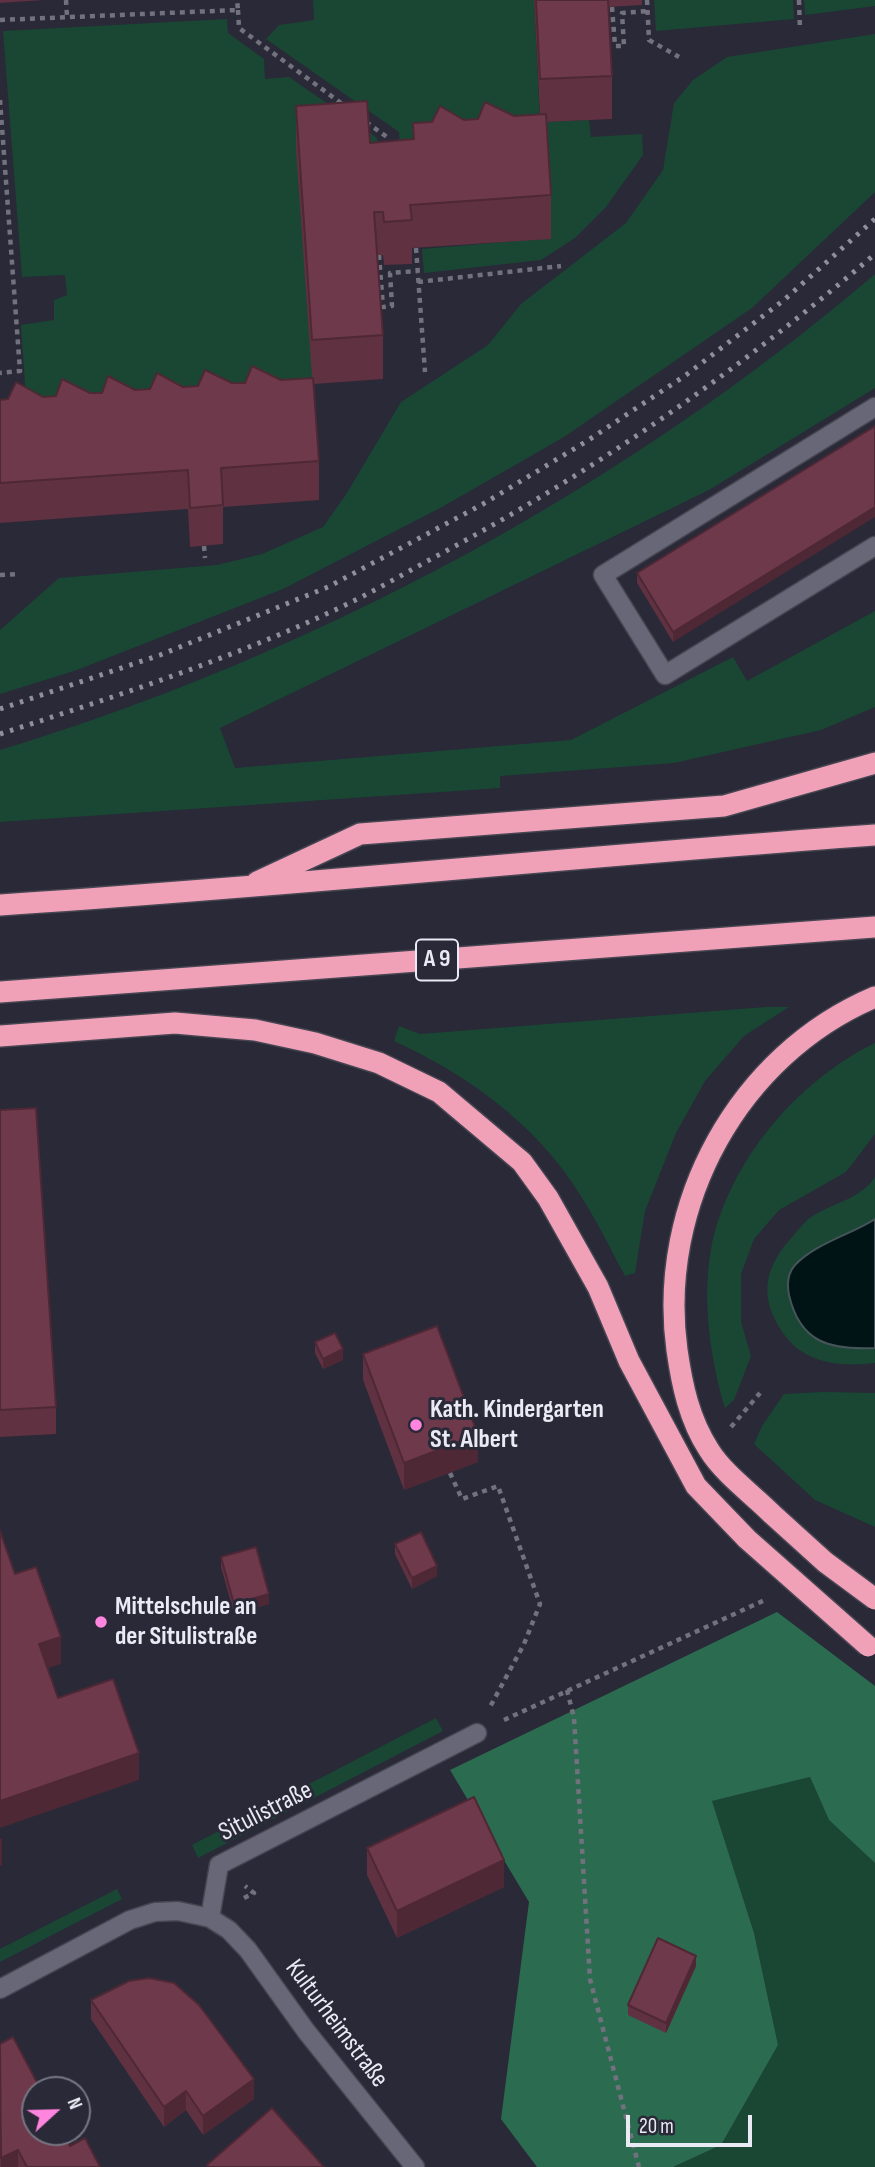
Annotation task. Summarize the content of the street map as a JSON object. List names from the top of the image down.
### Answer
{
  "streets": {
    "highway": ["A 9"],
    "street": ["Situlistraße", "Kulturheimstraße"]
  },
  "crossings": [
    ["Situlistraße", "Kulturheimstraße"]
  ],
  "places": ["Kath. Kindergarten St. Albert", "Mittelschule an der Situlistraße"],
  "scale_bar": "20 m",
  "north": "right"
}
